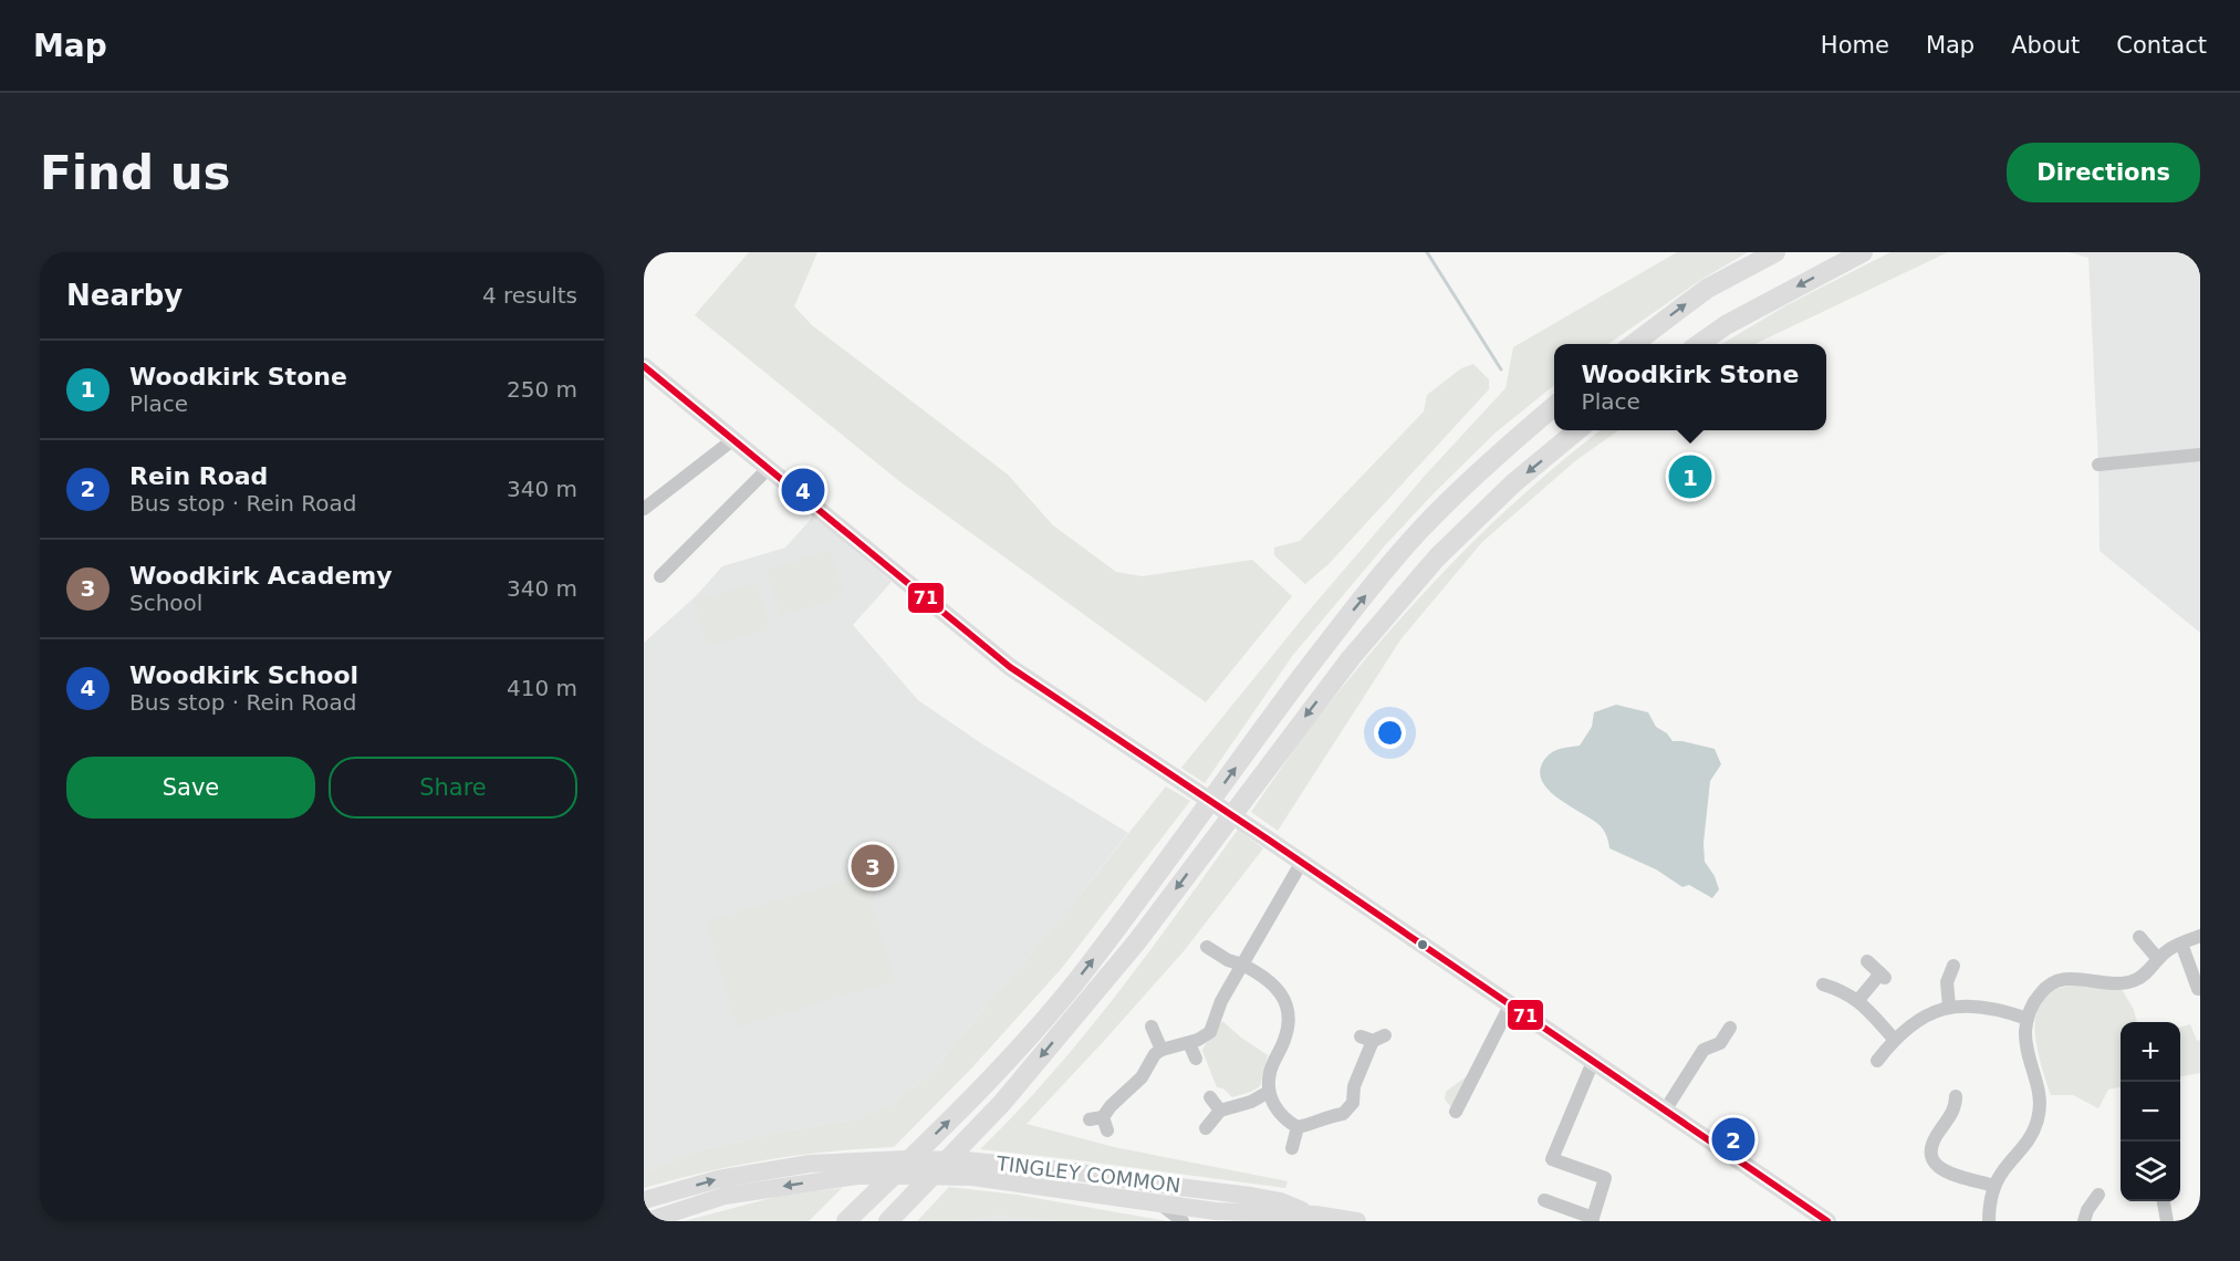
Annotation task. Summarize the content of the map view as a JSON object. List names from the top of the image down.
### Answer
{
  "streets": {
    "main road": ["TINGLEY COMMON"]
  },
  "lines": ["transit line 71"],
  "page": {
    "header": "Map",
    "nav": [
      "Home",
      "Map",
      "About",
      "Contact"
    ],
    "buttons": [
      "Directions",
      ["Save", "Share"]
    ],
    "title": "Find us",
    "heading": ["Nearby", "4 results"],
    "list": [
      {
        "mark": "1",
        "name": "Woodkirk Stone",
        "note": "Place",
        "value": "250 m"
      },
      {
        "mark": "2",
        "name": "Rein Road",
        "note": "Bus stop · Rein Road",
        "value": "340 m"
      },
      {
        "mark": "3",
        "name": "Woodkirk Academy",
        "note": "School",
        "value": "340 m"
      },
      {
        "mark": "4",
        "name": "Woodkirk School",
        "note": "Bus stop · Rein Road",
        "value": "410 m"
      }
    ],
    "popup": ["Woodkirk Stone", "Place"],
    "pins": [
      "1",
      "4",
      "3",
      "2"
    ],
    "map_buttons": ["+", "−"]
  }
}
